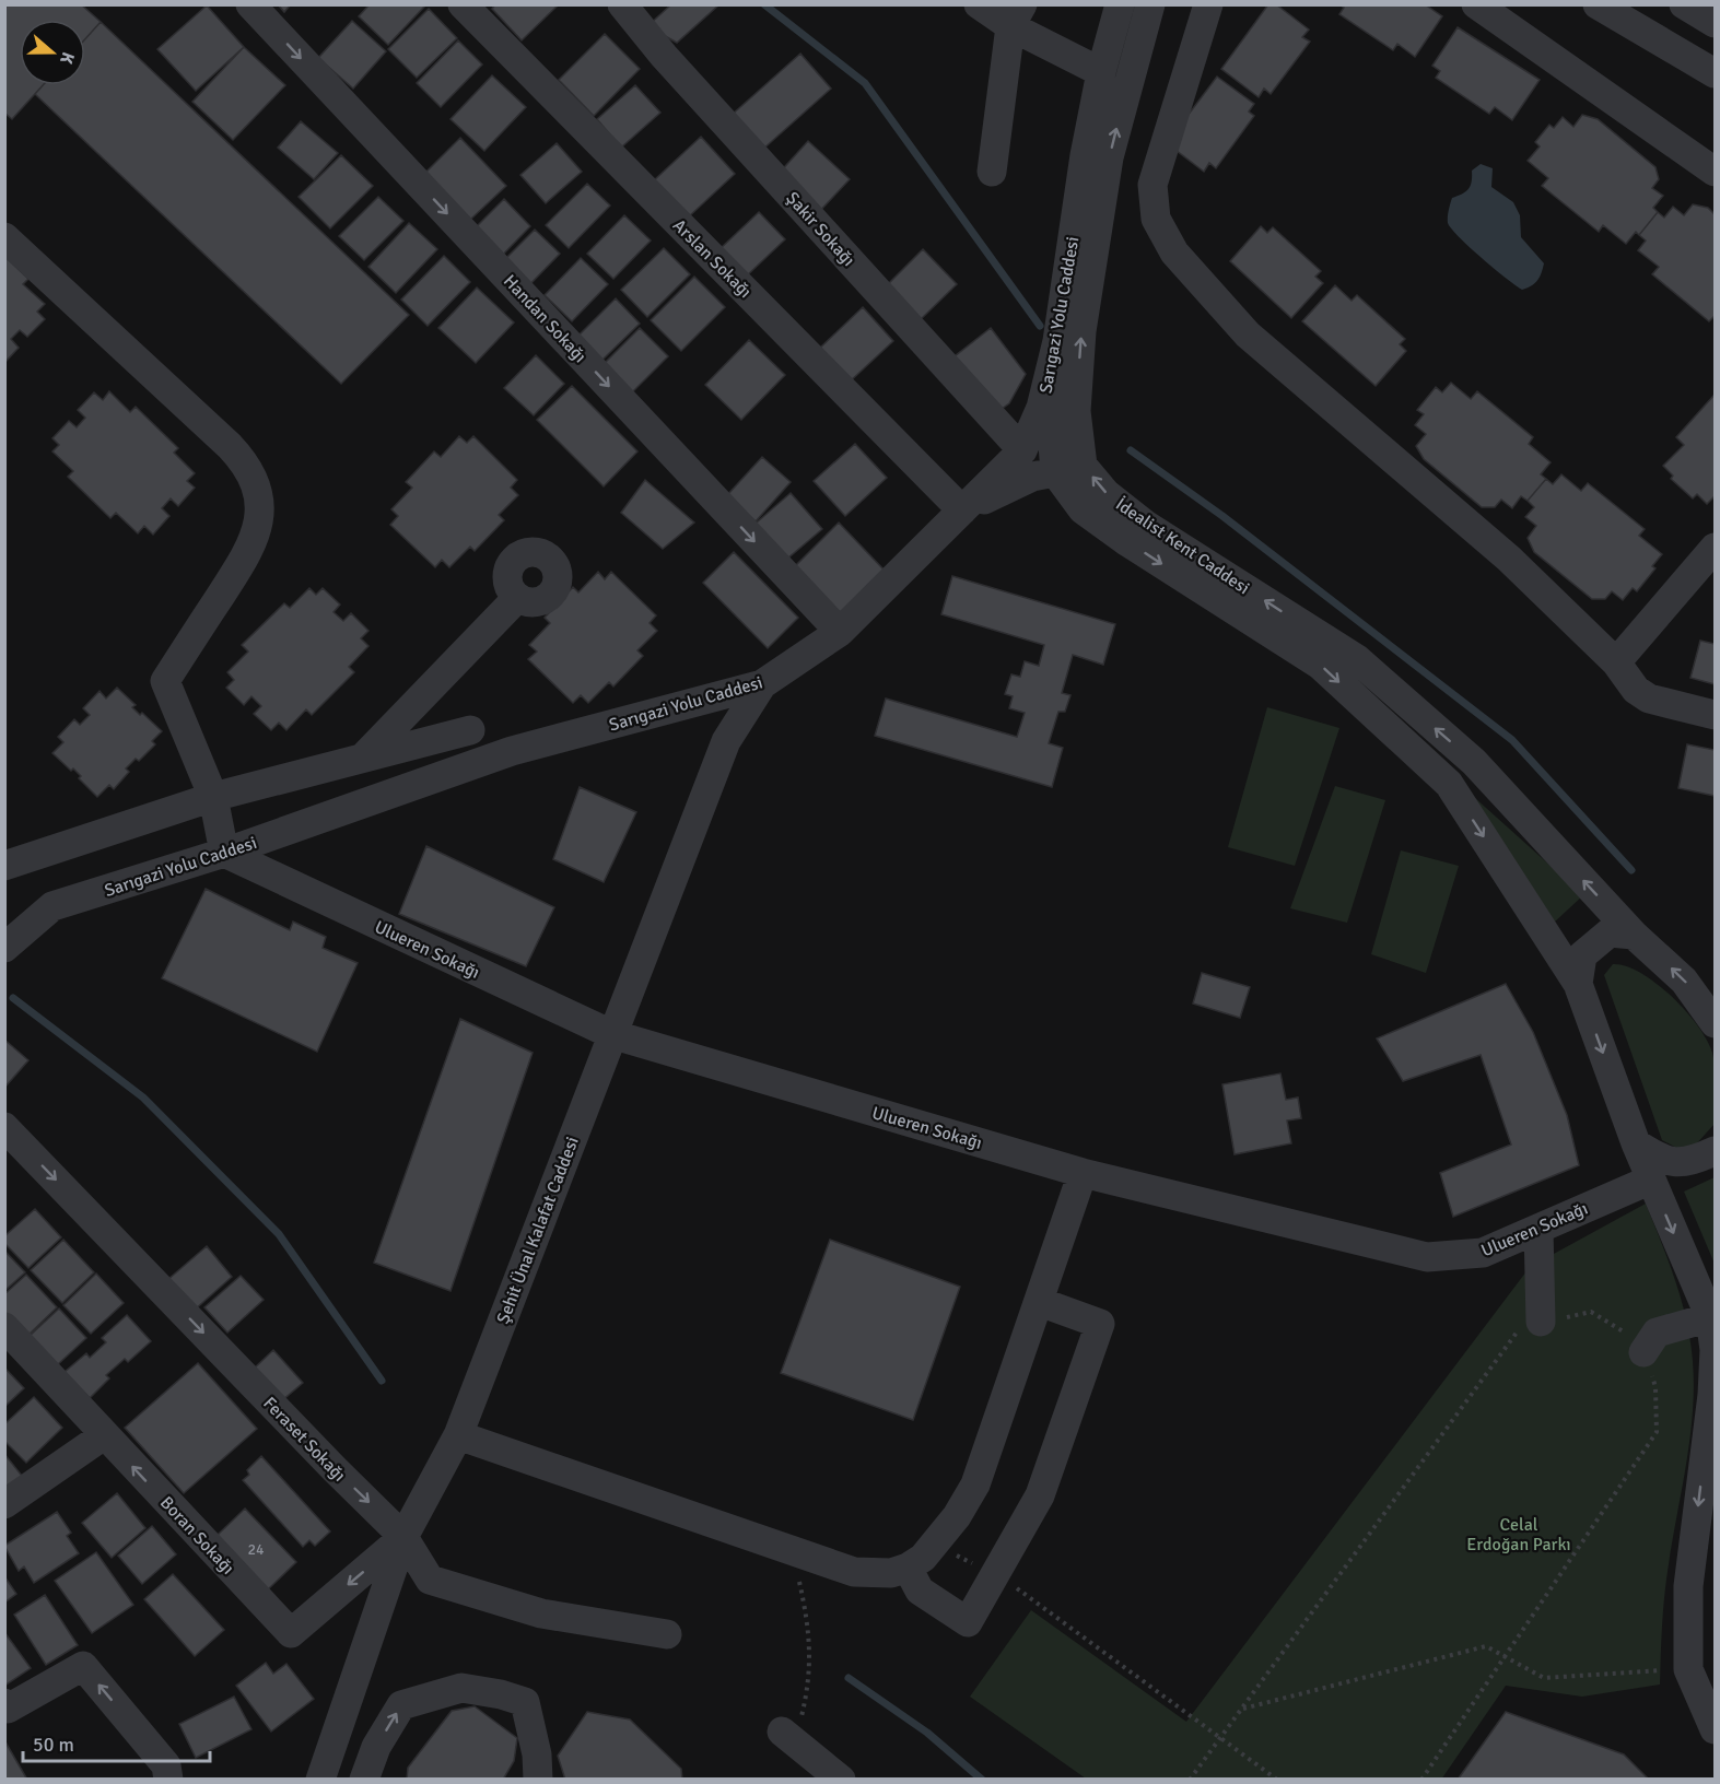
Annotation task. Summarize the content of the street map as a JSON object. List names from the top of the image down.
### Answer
{
  "streets": {
    "street": [
      "Şakir Sokağı",
      "Arslan Sokağı",
      "Sarıgazi Yolu Caddesi",
      "Handan Sokağı",
      "İdealist Kent Caddesi",
      "Ulueren Sokağı",
      "Şehit Ünal Kalafat Caddesi",
      "Feraset Sokağı",
      "Boran Sokağı"
    ]
  },
  "crossings": [
    ["Şakir Sokağı", "Sarıgazi Yolu Caddesi"],
    ["Arslan Sokağı", "Sarıgazi Yolu Caddesi"],
    ["Sarıgazi Yolu Caddesi", "Handan Sokağı"],
    ["Sarıgazi Yolu Caddesi", "Ulueren Sokağı"],
    ["Sarıgazi Yolu Caddesi", "Şehit Ünal Kalafat Caddesi"],
    ["İdealist Kent Caddesi", "Ulueren Sokağı"],
    ["Ulueren Sokağı", "Şehit Ünal Kalafat Caddesi"],
    ["Şehit Ünal Kalafat Caddesi", "Feraset Sokağı"],
    ["Şehit Ünal Kalafat Caddesi", "Boran Sokağı"],
    ["Feraset Sokağı", "Boran Sokağı"]
  ],
  "one_way": ["Handan Sokağı", "Feraset Sokağı"],
  "parks": ["Celal Erdoğan Parkı"],
  "house_numbers": ["24"],
  "scale_bar": "50 m",
  "north": "right"
}
